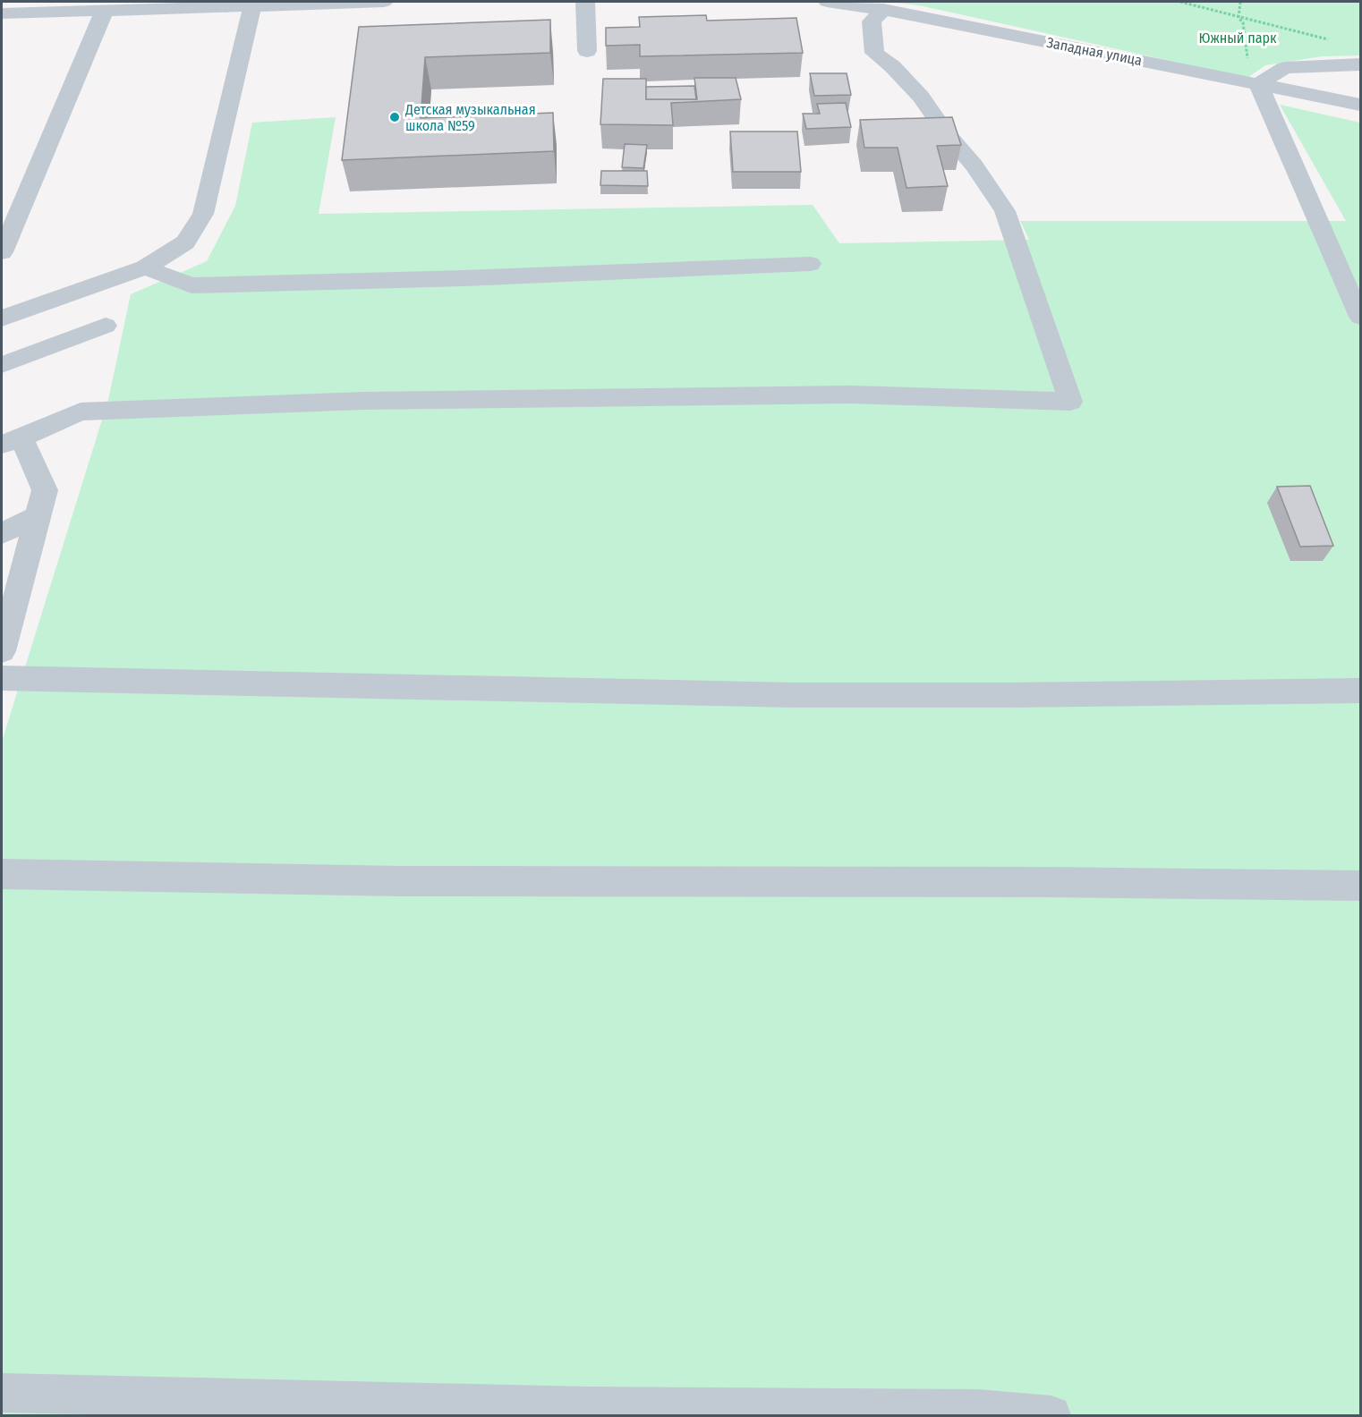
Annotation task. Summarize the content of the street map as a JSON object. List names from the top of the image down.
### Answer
{
  "streets": {
    "street": ["Западная улица"]
  },
  "parks": ["Южный парк"],
  "places": ["Детская музыкальная школа №59"]
}
